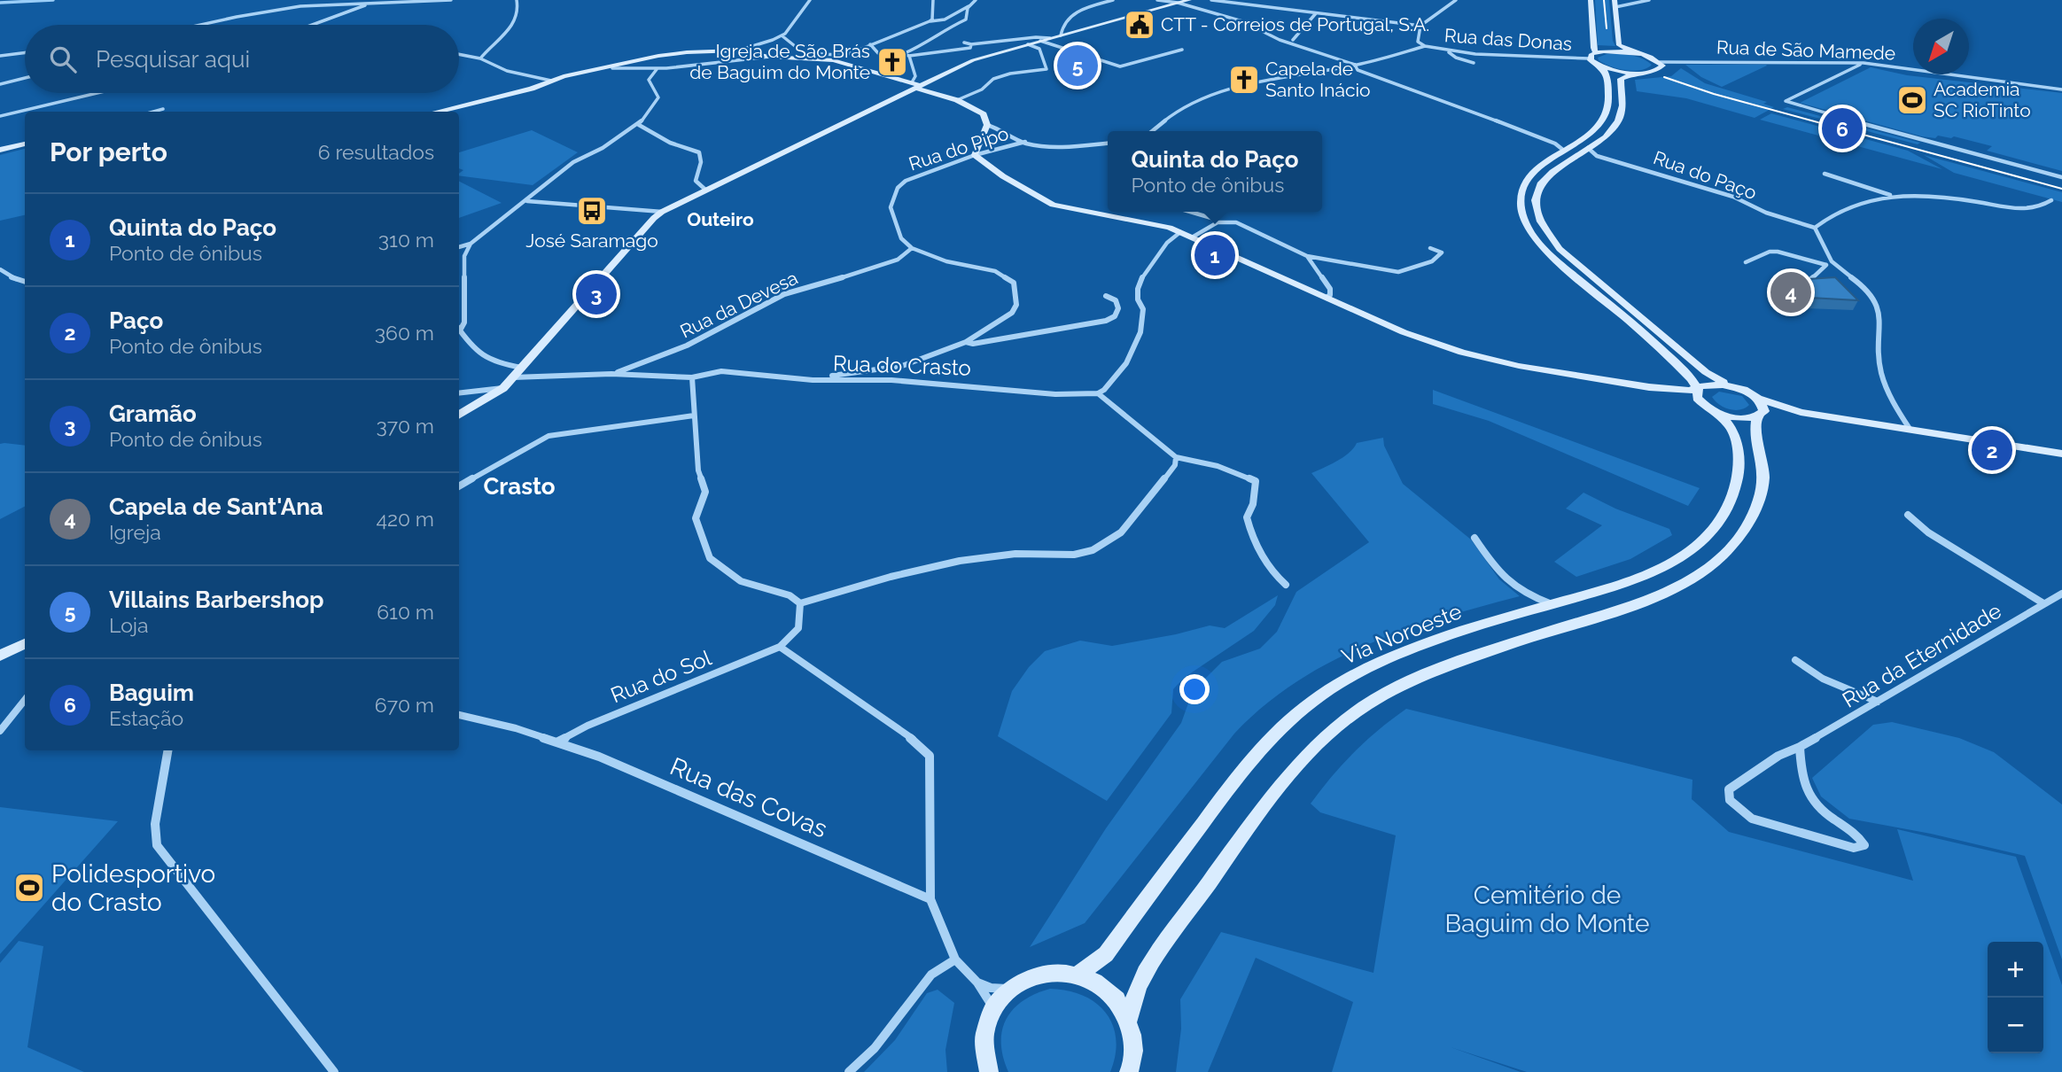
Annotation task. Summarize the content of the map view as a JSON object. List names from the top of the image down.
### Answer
{
  "streets": {
    "main road": ["Via Noroeste"],
    "street": [
      "Rua das Donas",
      "Rua de São Mamede",
      "Rua do Pipo",
      "Rua do Paço",
      "Rua da Devesa",
      "Rua do Crasto",
      "Rua da Eternidade",
      "Rua do Sol",
      "Rua das Covas"
    ]
  },
  "crossings": [
    ["Rua do Pipo", "Rua da Devesa"],
    ["Rua da Devesa", "Rua do Crasto"],
    ["Rua do Sol", "Rua das Covas"]
  ],
  "districts": ["Outeiro", "Crasto"],
  "parks": ["Cemitério de Baguim do Monte"],
  "places": {
    "public building": ["CTT - Correios de Portugal, S.A."],
    "church": ["Igreja de São Brás de Baguim do Monte", "Capela de Santo Inácio"],
    "sports": ["Academia SC RioTinto", "Polidesportivo do Crasto"],
    "bus stop": ["José Saramago"]
  },
  "north": "bottom left",
  "page": {
    "search": "Pesquisar aqui",
    "pins": [
      "5",
      "6",
      "1",
      "4",
      "3",
      "2"
    ],
    "heading": ["Por perto", "6 resultados"],
    "popup": ["Quinta do Paço", "Ponto de ônibus"],
    "list": [
      {
        "mark": "1",
        "name": "Quinta do Paço",
        "note": "Ponto de ônibus",
        "value": "310 m"
      },
      {
        "mark": "2",
        "name": "Paço",
        "note": "Ponto de ônibus",
        "value": "360 m"
      },
      {
        "mark": "3",
        "name": "Gramão",
        "note": "Ponto de ônibus",
        "value": "370 m"
      },
      {
        "mark": "4",
        "name": "Capela de Sant'Ana",
        "note": "Igreja",
        "value": "420 m"
      },
      {
        "mark": "5",
        "name": "Villains Barbershop",
        "note": "Loja",
        "value": "610 m"
      },
      {
        "mark": "6",
        "name": "Baguim",
        "note": "Estação",
        "value": "670 m"
      }
    ],
    "map_buttons": ["+", "−"]
  }
}
